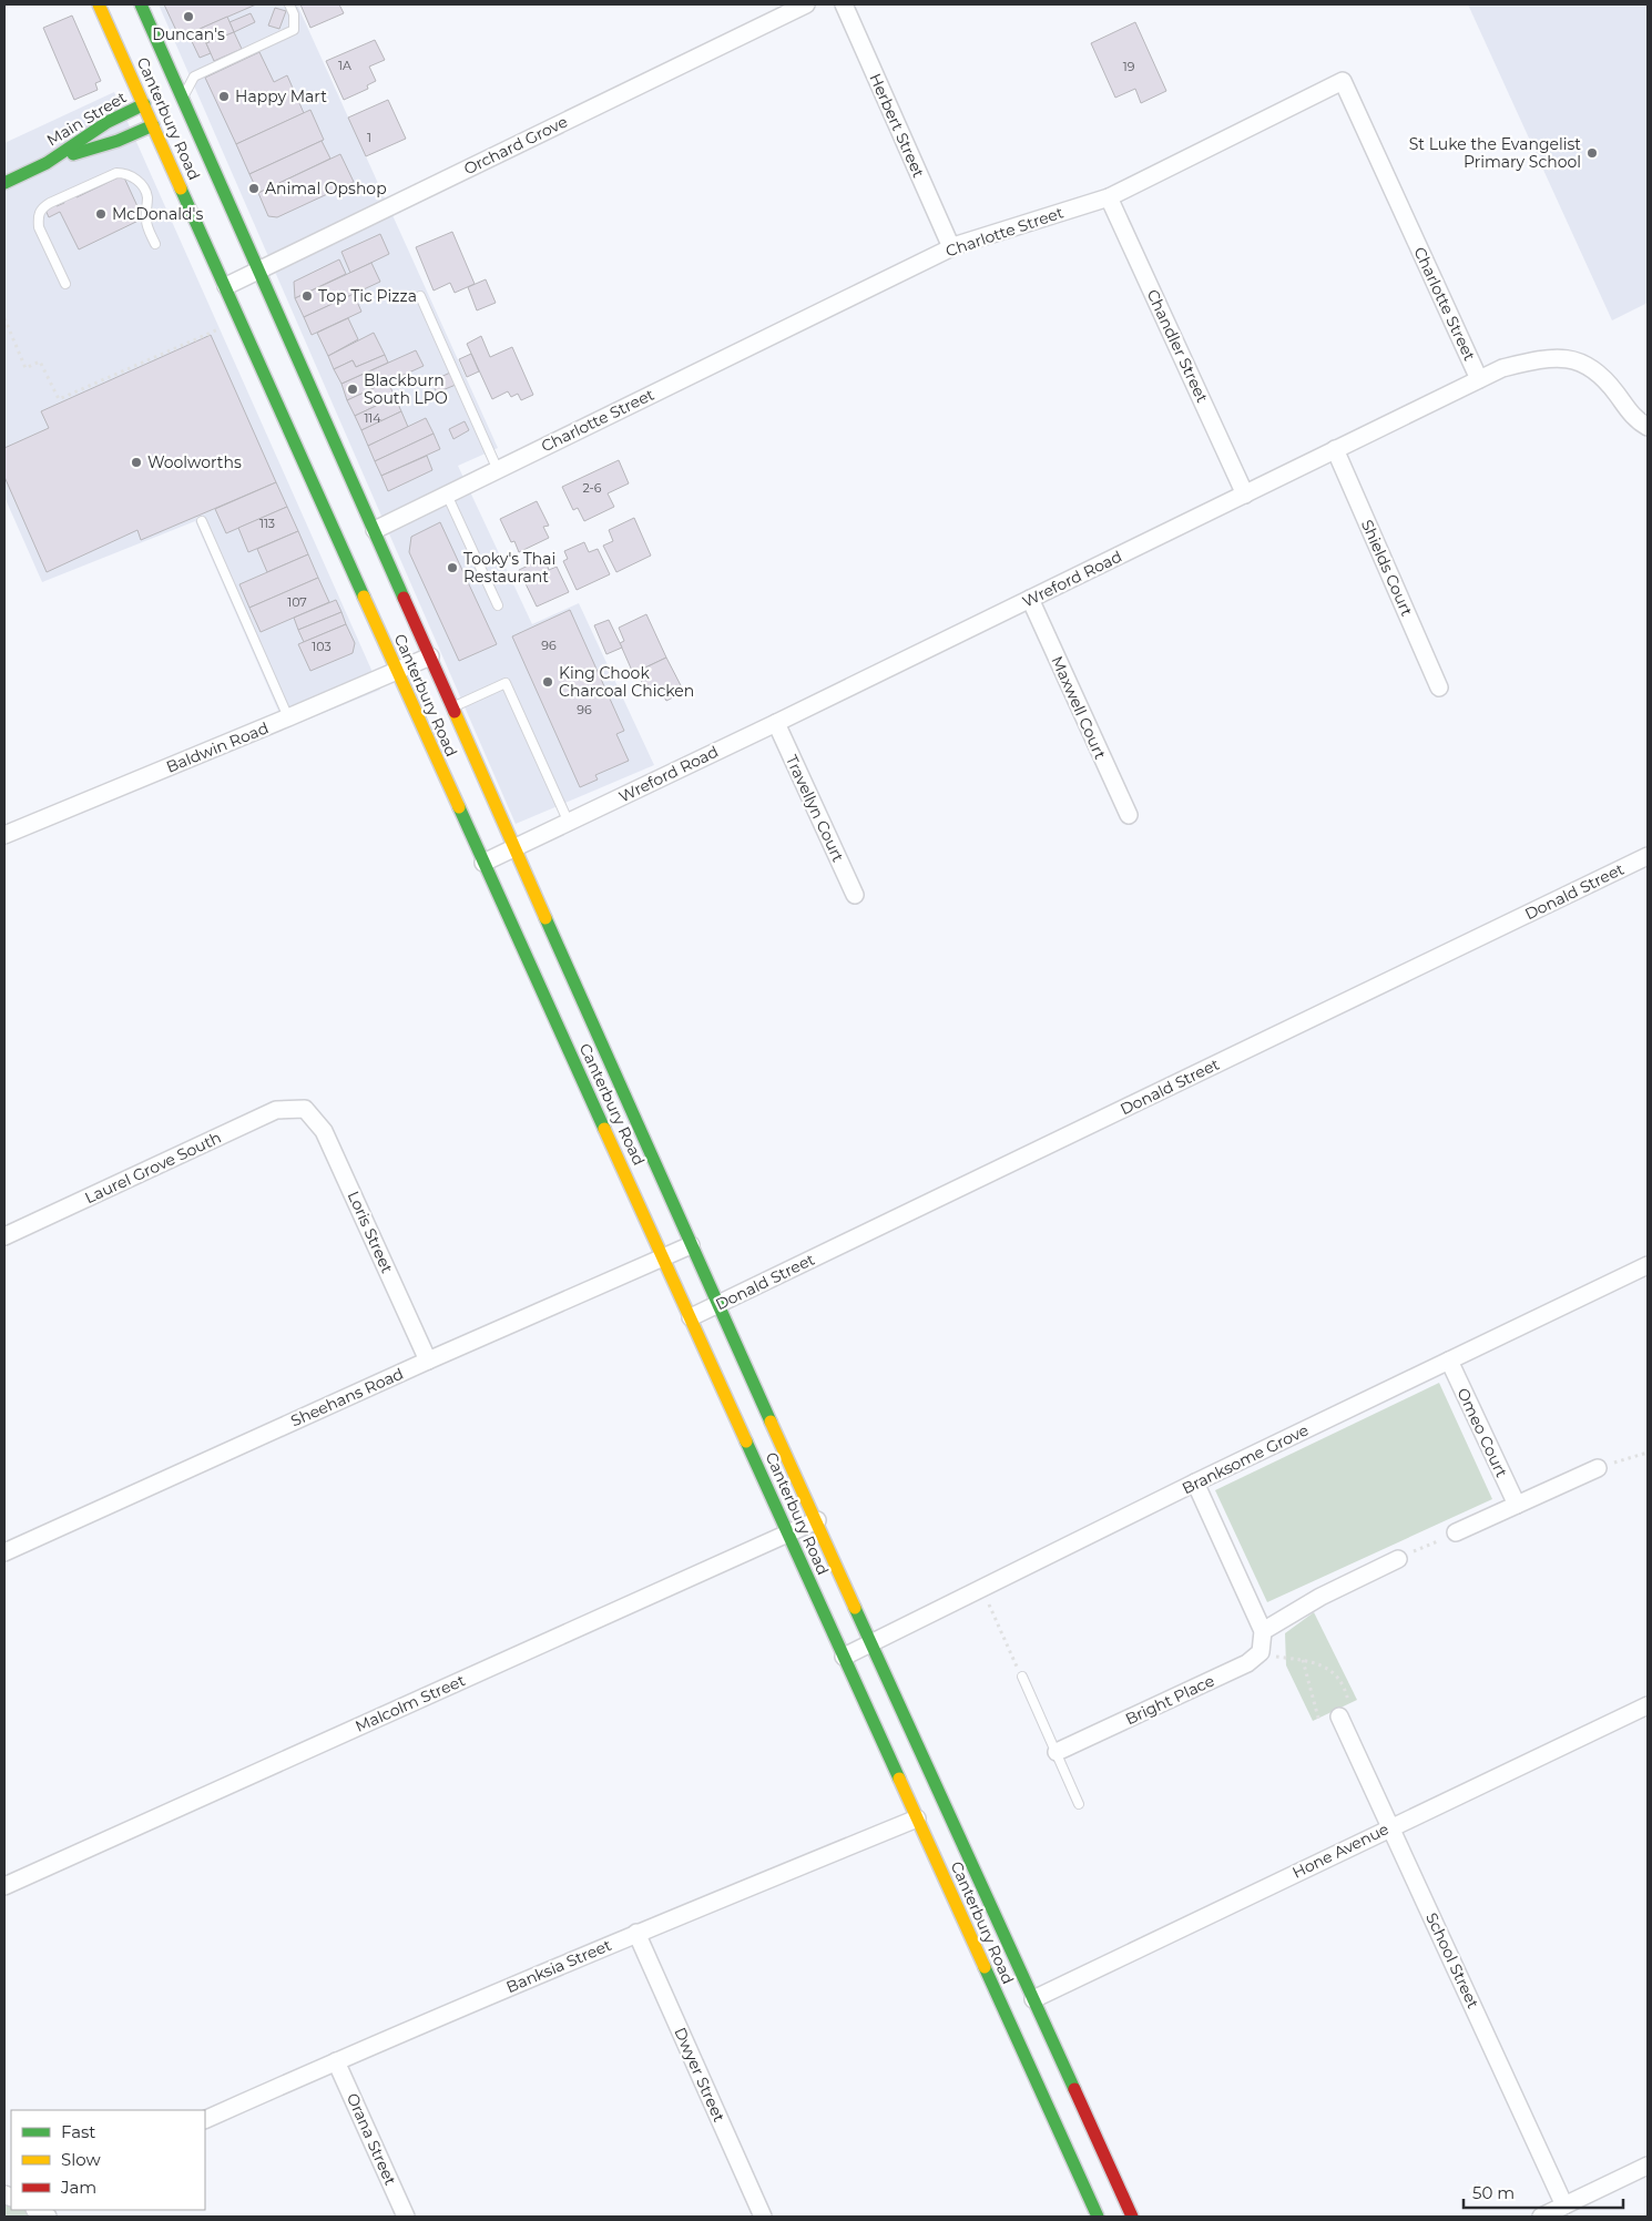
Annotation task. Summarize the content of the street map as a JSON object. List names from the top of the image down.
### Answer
{
  "streets": {
    "main road": ["Main Street", "Canterbury Road"],
    "street": [
      "Herbert Street",
      "Orchard Grove",
      "Charlotte Street",
      "Chandler Street",
      "Shields Court",
      "Wreford Road",
      "Maxwell Court",
      "Baldwin Road",
      "Travellyn Court",
      "Donald Street",
      "Laurel Grove South",
      "Loris Street",
      "Sheehans Road",
      "Omeo Court",
      "Branksome Grove",
      "Bright Place",
      "Malcolm Street",
      "Hone Avenue",
      "School Street",
      "Banksia Street",
      "Dwyer Street",
      "Orana Street"
    ]
  },
  "crossings": [
    ["Main Street", "Canterbury Road"],
    ["Canterbury Road", "Orchard Grove"],
    ["Canterbury Road", "Charlotte Street"],
    ["Canterbury Road", "Wreford Road"],
    ["Canterbury Road", "Baldwin Road"],
    ["Canterbury Road", "Donald Street"],
    ["Canterbury Road", "Sheehans Road"],
    ["Canterbury Road", "Branksome Grove"],
    ["Canterbury Road", "Malcolm Street"],
    ["Canterbury Road", "Hone Avenue"],
    ["Canterbury Road", "Banksia Street"],
    ["Herbert Street", "Charlotte Street"],
    ["Charlotte Street", "Chandler Street"],
    ["Charlotte Street", "Wreford Road"],
    ["Chandler Street", "Wreford Road"],
    ["Shields Court", "Wreford Road"],
    ["Wreford Road", "Maxwell Court"],
    ["Wreford Road", "Travellyn Court"],
    ["Laurel Grove South", "Loris Street"],
    ["Loris Street", "Sheehans Road"],
    ["Omeo Court", "Branksome Grove"],
    ["Hone Avenue", "School Street"],
    ["Banksia Street", "Dwyer Street"],
    ["Banksia Street", "Orana Street"]
  ],
  "places": [
    "Duncan's",
    "Happy Mart",
    "St Luke the Evangelist Primary School",
    "Animal Opshop",
    "McDonald's",
    "Top Tic Pizza",
    "Blackburn South LPO",
    "Woolworths",
    "Tooky's Thai Restaurant",
    "King Chook Charcoal Chicken"
  ],
  "house_numbers": [
    "1A",
    "19",
    "1",
    "114",
    "2-6",
    "113",
    "107",
    "96",
    "103",
    "96"
  ],
  "legend": ["Fast", "Slow", "Jam"],
  "scale_bar": "50 m"
}
